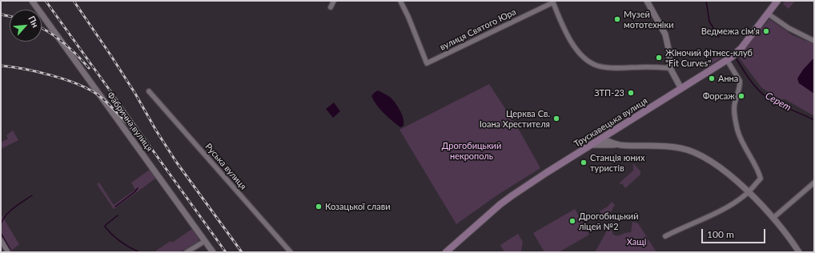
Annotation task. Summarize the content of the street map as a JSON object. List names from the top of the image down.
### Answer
{
  "streets": {
    "main road": ["Трускавецька вулиця"],
    "street": ["вулиця Святого Юра", "Фабрична вулиця", "Руська вулиця"]
  },
  "water": ["Серет"],
  "parks": ["Дрогобицький некрополь", "Хащі"],
  "places": [
    "Музей мототехніки",
    "Ведмежа сім'я",
    "Жіночий фітнес-клуб \"Fit Curves\"",
    "Анна",
    "ЗТП-23",
    "Форсаж",
    "Церква Св. Іоана Хрестителя",
    "Станція юних туристів",
    "Козацької слави",
    "Дрогобицький ліцей №2"
  ],
  "scale_bar": "100 m",
  "north": "top right"
}
